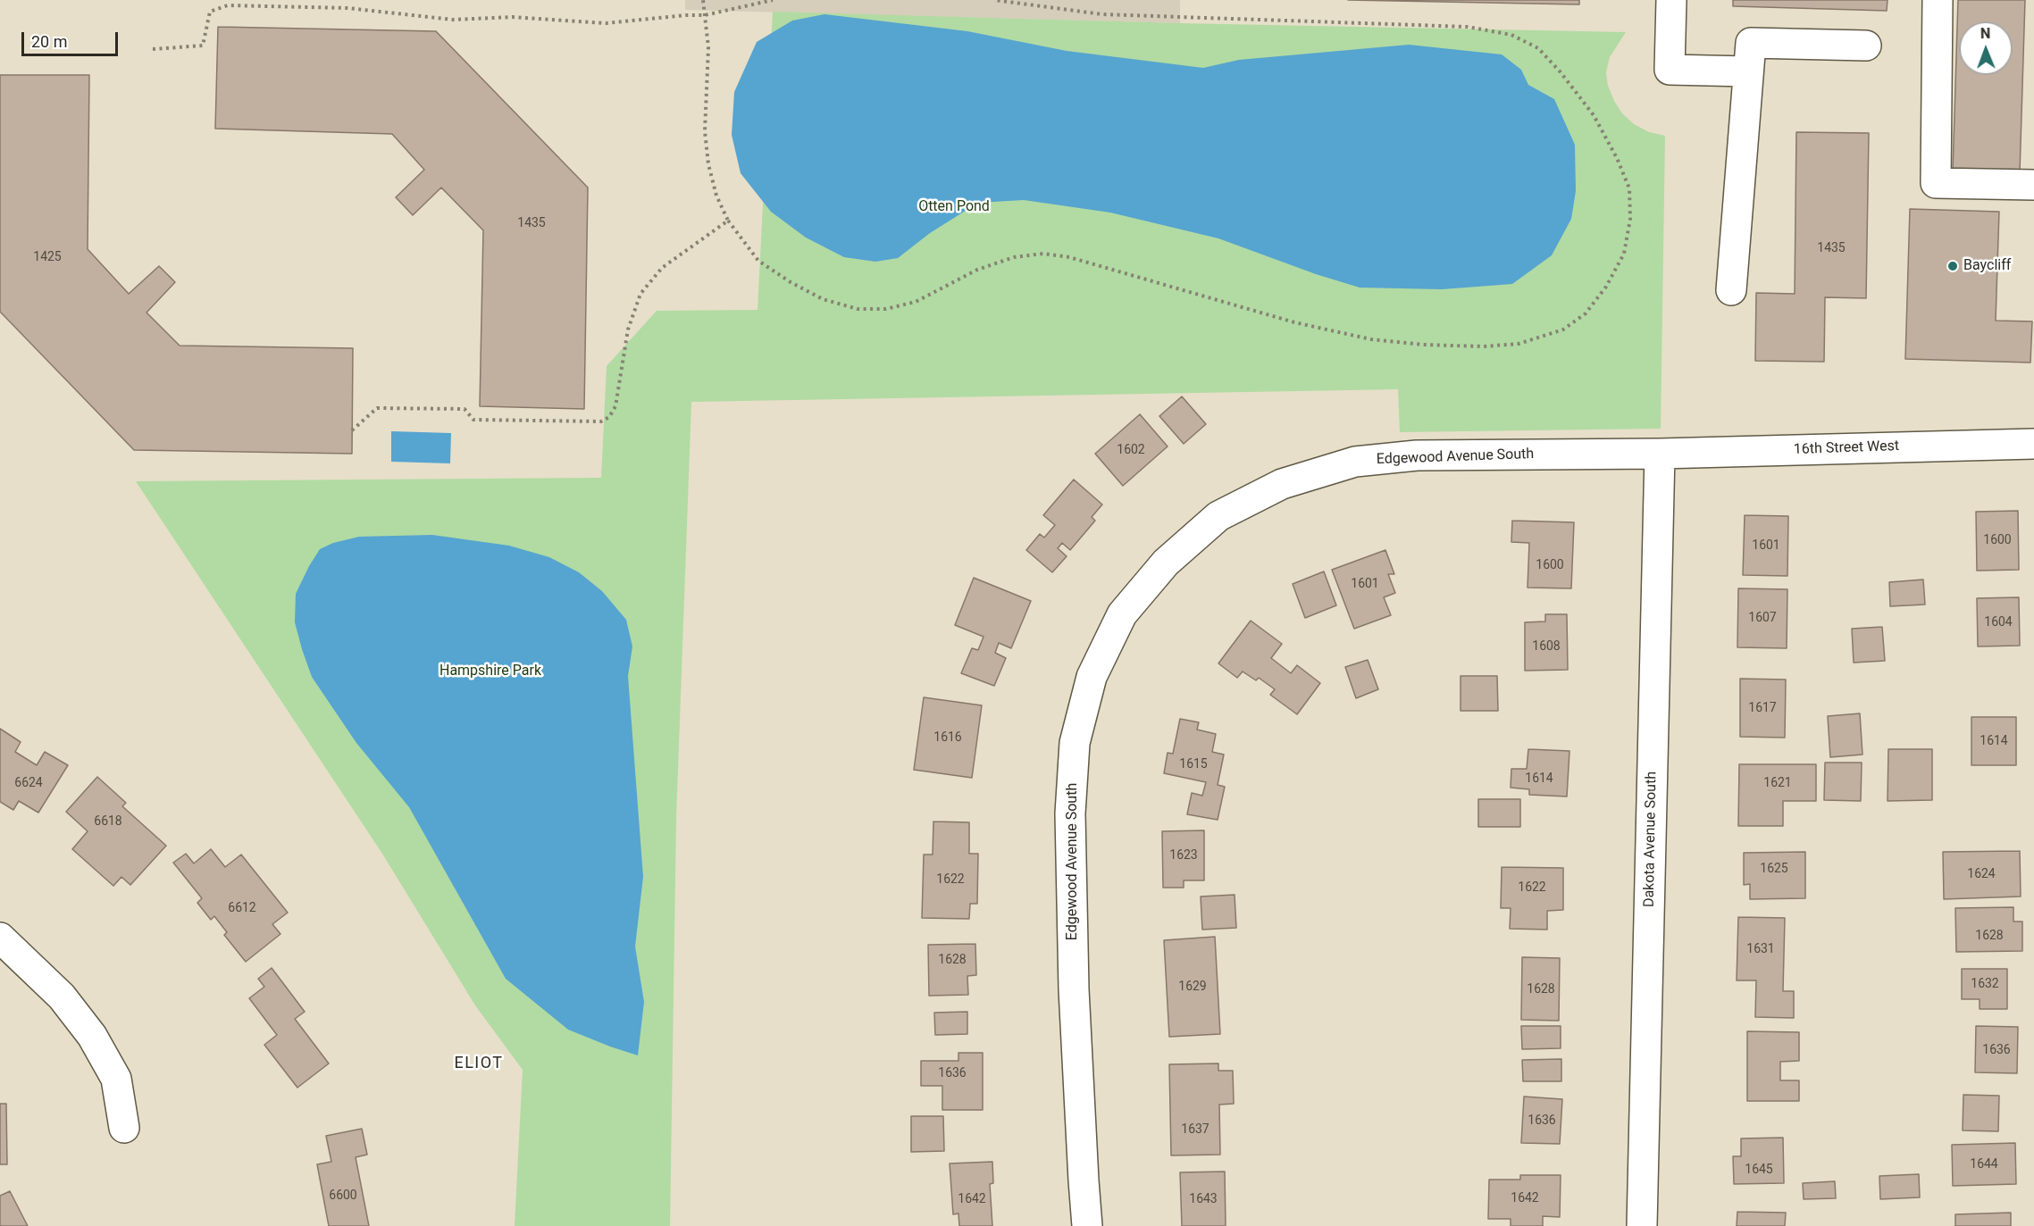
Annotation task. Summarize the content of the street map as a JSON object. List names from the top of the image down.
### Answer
{
  "streets": {
    "street": ["16th Street West", "Edgewood Avenue South", "Dakota Avenue South"]
  },
  "crossings": [
    ["16th Street West", "Edgewood Avenue South"],
    ["16th Street West", "Dakota Avenue South"],
    ["Edgewood Avenue South", "Dakota Avenue South"]
  ],
  "districts": ["ELIOT"],
  "parks": ["Otten Pond", "Hampshire Park"],
  "places": ["Baycliff"],
  "house_numbers": [
    "1435",
    "1435",
    "1425",
    "1602",
    "1600",
    "1601",
    "1600",
    "1601",
    "1607",
    "1604",
    "1608",
    "1617",
    "1616",
    "1614",
    "1615",
    "1614",
    "6624",
    "1621",
    "6618",
    "1623",
    "1625",
    "1624",
    "1622",
    "1622",
    "6612",
    "1628",
    "1631",
    "1628",
    "1632",
    "1629",
    "1628",
    "1636",
    "1636",
    "1636",
    "1637",
    "1644",
    "1645",
    "6600",
    "1642",
    "1642",
    "1643"
  ],
  "scale_bar": "20 m",
  "north": "top"
}
